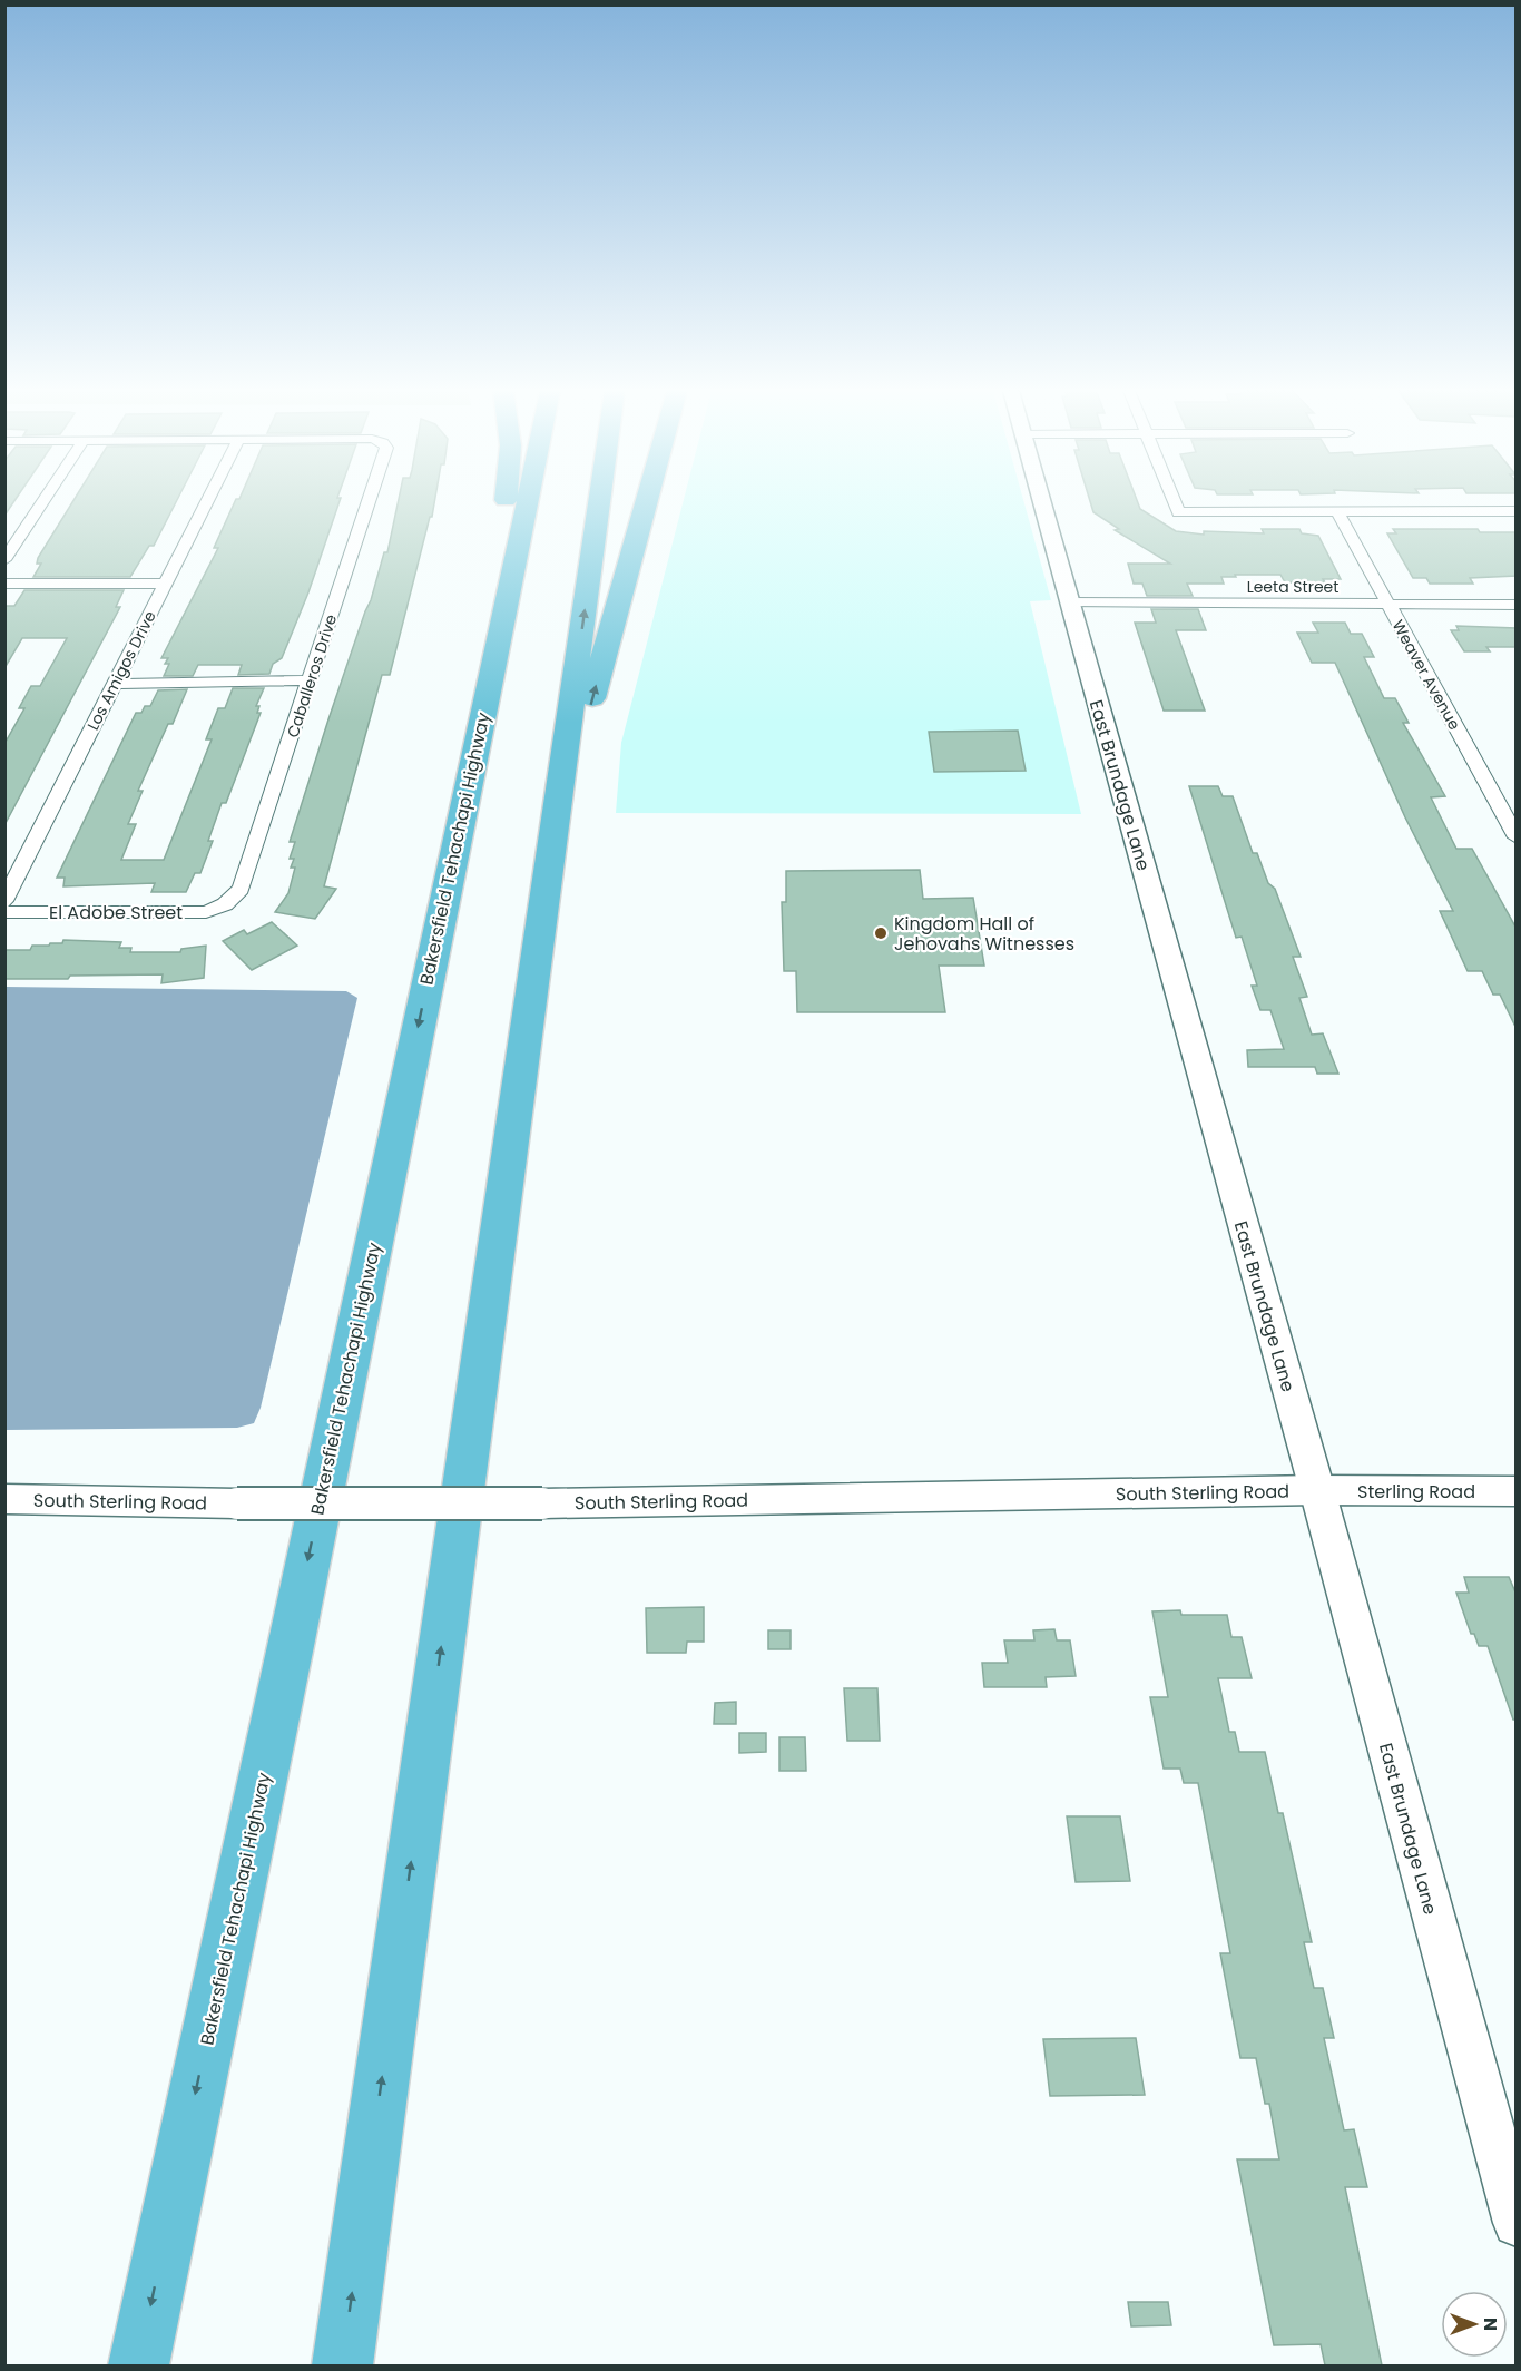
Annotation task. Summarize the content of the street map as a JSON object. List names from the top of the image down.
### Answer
{
  "streets": {
    "highway": ["Bakersfield Tehachapi Highway"],
    "main road": ["East Brundage Lane"],
    "street": [
      "Leeta Street",
      "Los Amigos Drive",
      "Weaver Avenue",
      "Caballeros Drive",
      "El Adobe Street",
      "Sterling Road",
      "South Sterling Road"
    ]
  },
  "crossings": [
    ["Leeta Street", "Weaver Avenue"],
    ["Leeta Street", "East Brundage Lane"],
    ["Caballeros Drive", "El Adobe Street"],
    ["East Brundage Lane", "Sterling Road"],
    ["East Brundage Lane", "South Sterling Road"],
    ["Sterling Road", "South Sterling Road"]
  ],
  "places": ["Kingdom Hall of Jehovahs Witnesses"],
  "north": "right"
}
